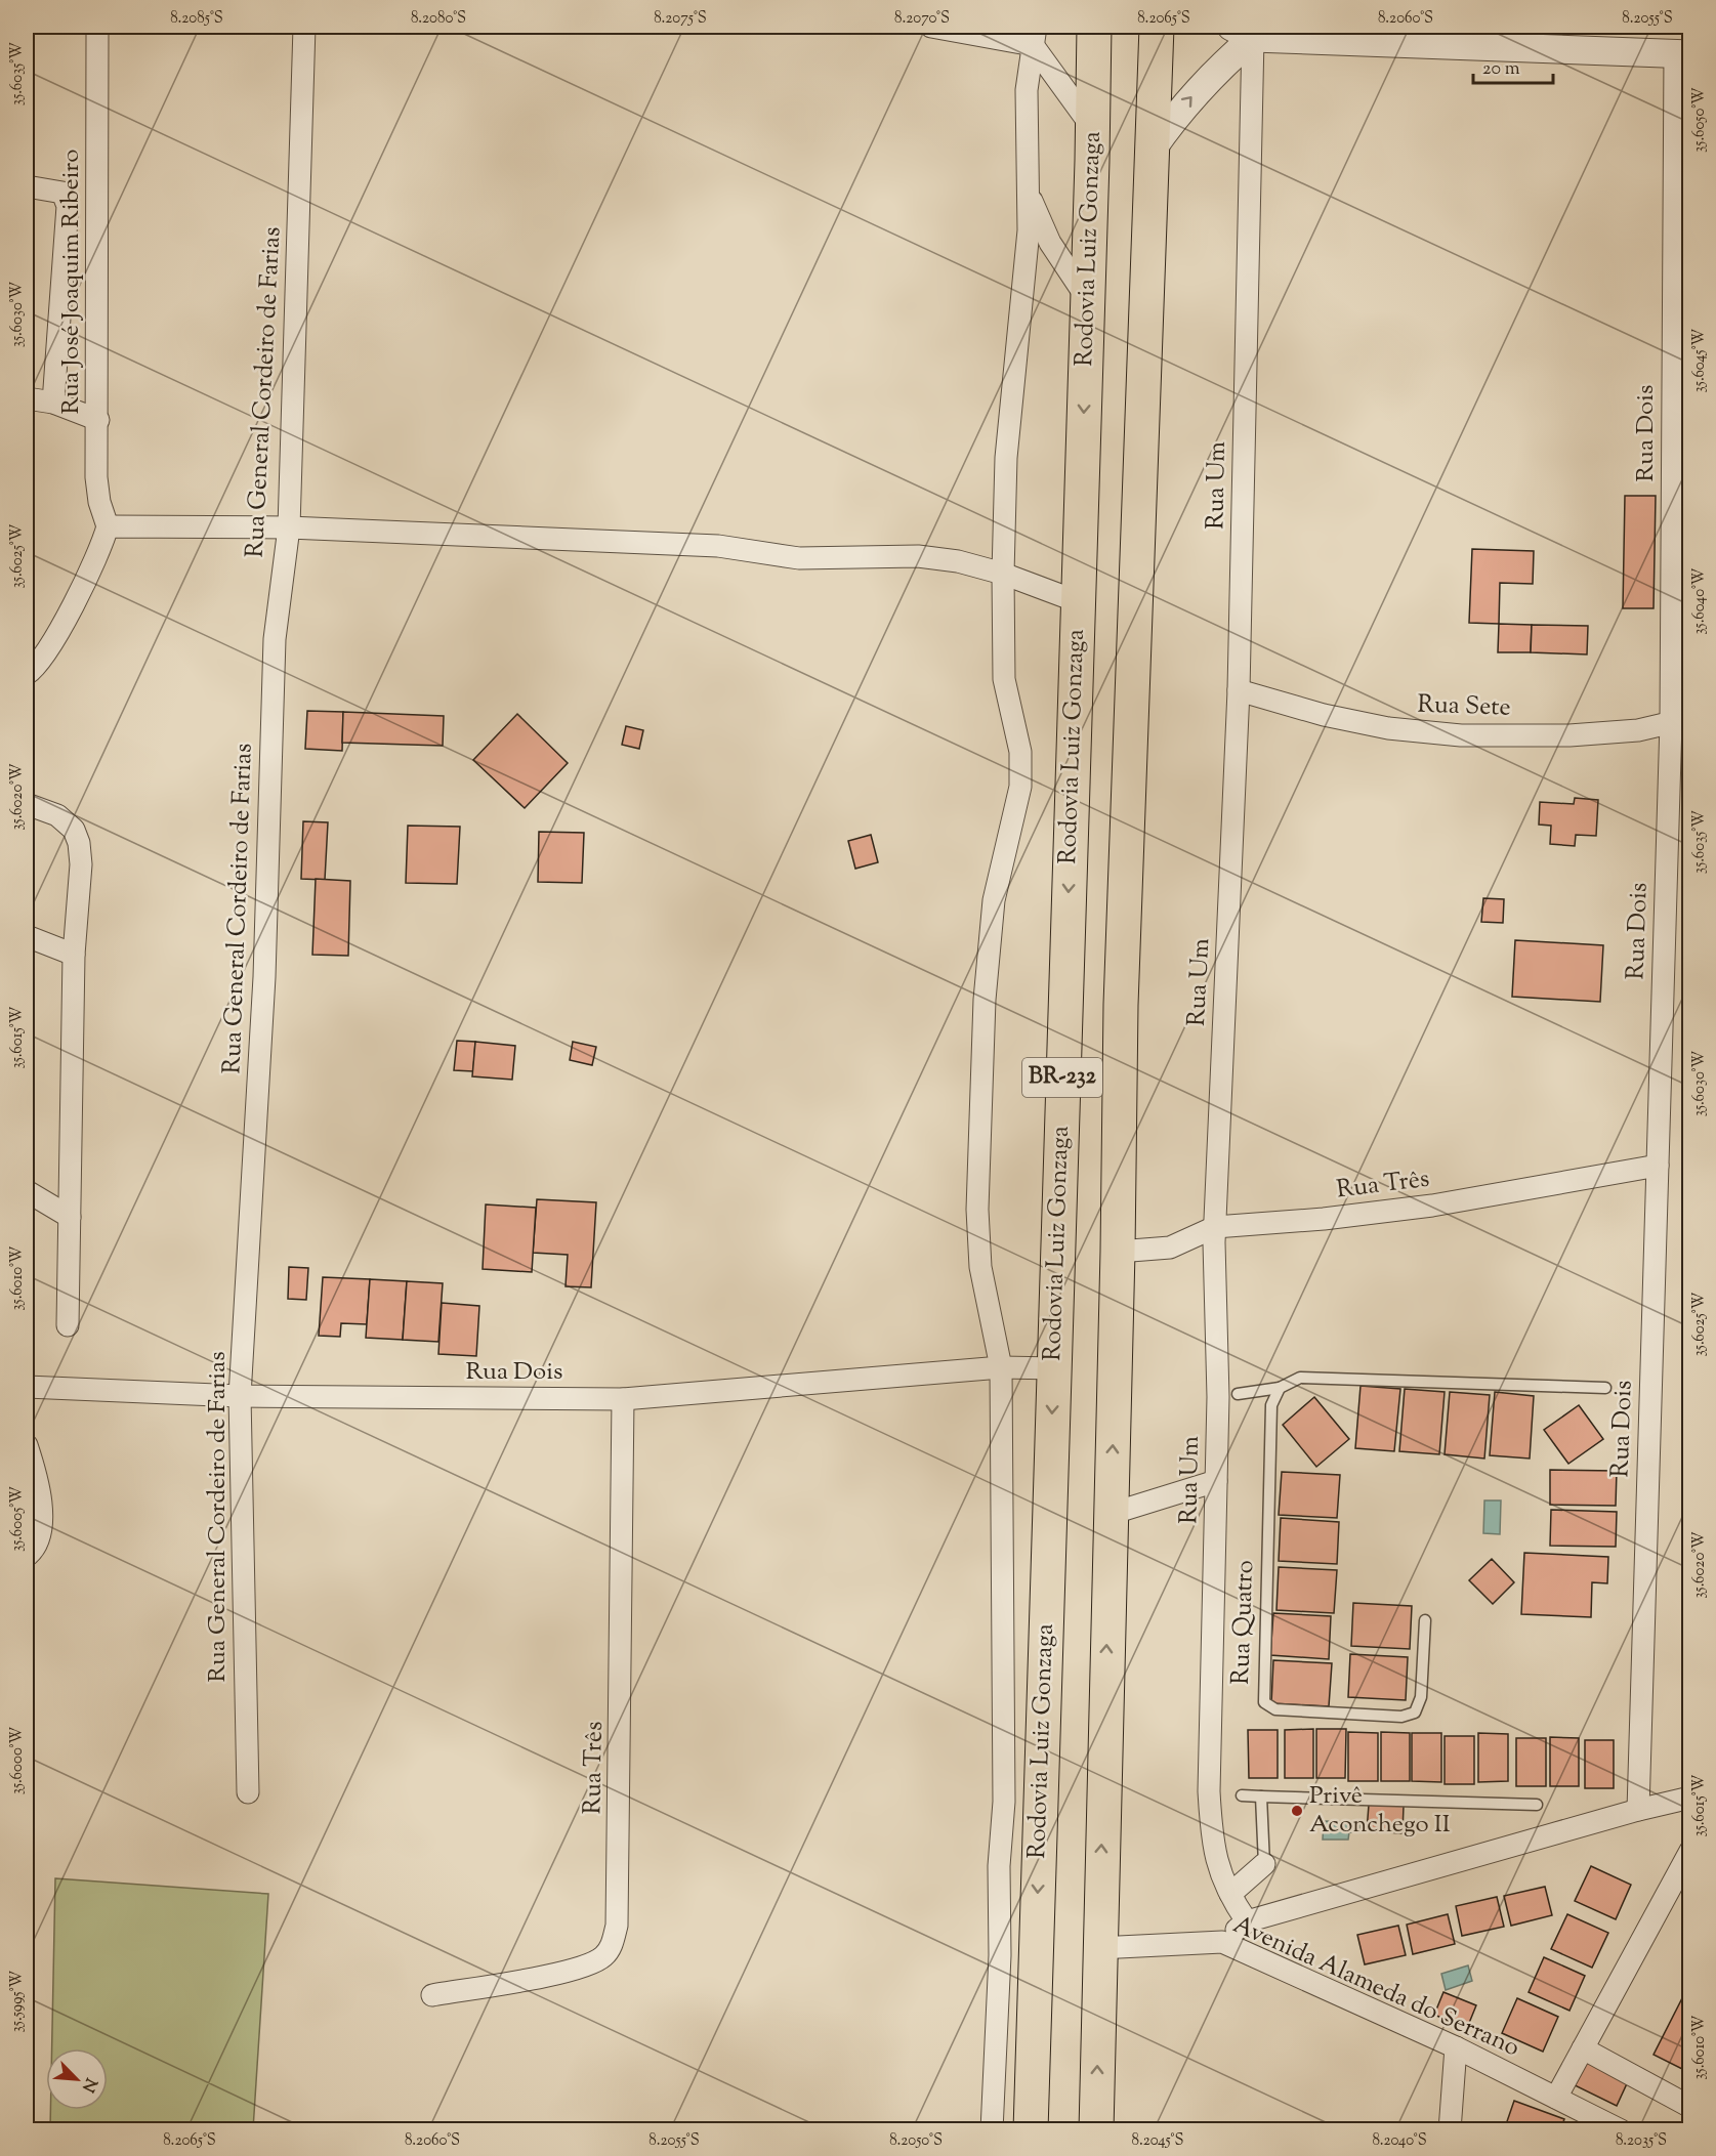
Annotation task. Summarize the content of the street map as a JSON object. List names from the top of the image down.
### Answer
{
  "streets": {
    "highway": ["Rodovia Luiz Gonzaga", "BR-232"],
    "street": [
      "Rua José Joaquim Ribeiro",
      "Rua General Cordeiro de Farias",
      "Rua Dois",
      "Rua Um",
      "Rua Sete",
      "Rua Três",
      "Avenida Alameda do Serrano"
    ],
    "lane": ["Rua Quatro"]
  },
  "crossings": [
    ["Rodovia Luiz Gonzaga", "Rua Dois"],
    ["Rua General Cordeiro de Farias", "Rua Dois"],
    ["Rua Dois", "Rua Sete"],
    ["Rua Dois", "Rua Três"],
    ["Rua Um", "Rua Sete"],
    ["Rua Um", "Rua Três"],
    ["BR-232", "Rua Três"],
    ["BR-232", "Avenida Alameda do Serrano"]
  ],
  "places": ["Privê Aconchego II"],
  "scale_bar": "20 m",
  "north": "bottom right",
  "coordinates": [
    "8.2085°S",
    "8.2080°S",
    "8.2075°S",
    "8.2070°S",
    "8.2065°S",
    "8.2060°S",
    "8.2055°S",
    "35.6035°W",
    "35.6050°W",
    "35.6030°W",
    "35.6045°W",
    "35.6025°W",
    "35.6040°W",
    "35.6020°W",
    "35.6015°W",
    "35.6010°W",
    "35.6005°W",
    "35.6000°W",
    "35.5995°W",
    "8.2050°S",
    "8.2045°S",
    "8.2040°S",
    "8.2035°S"
  ]
}
